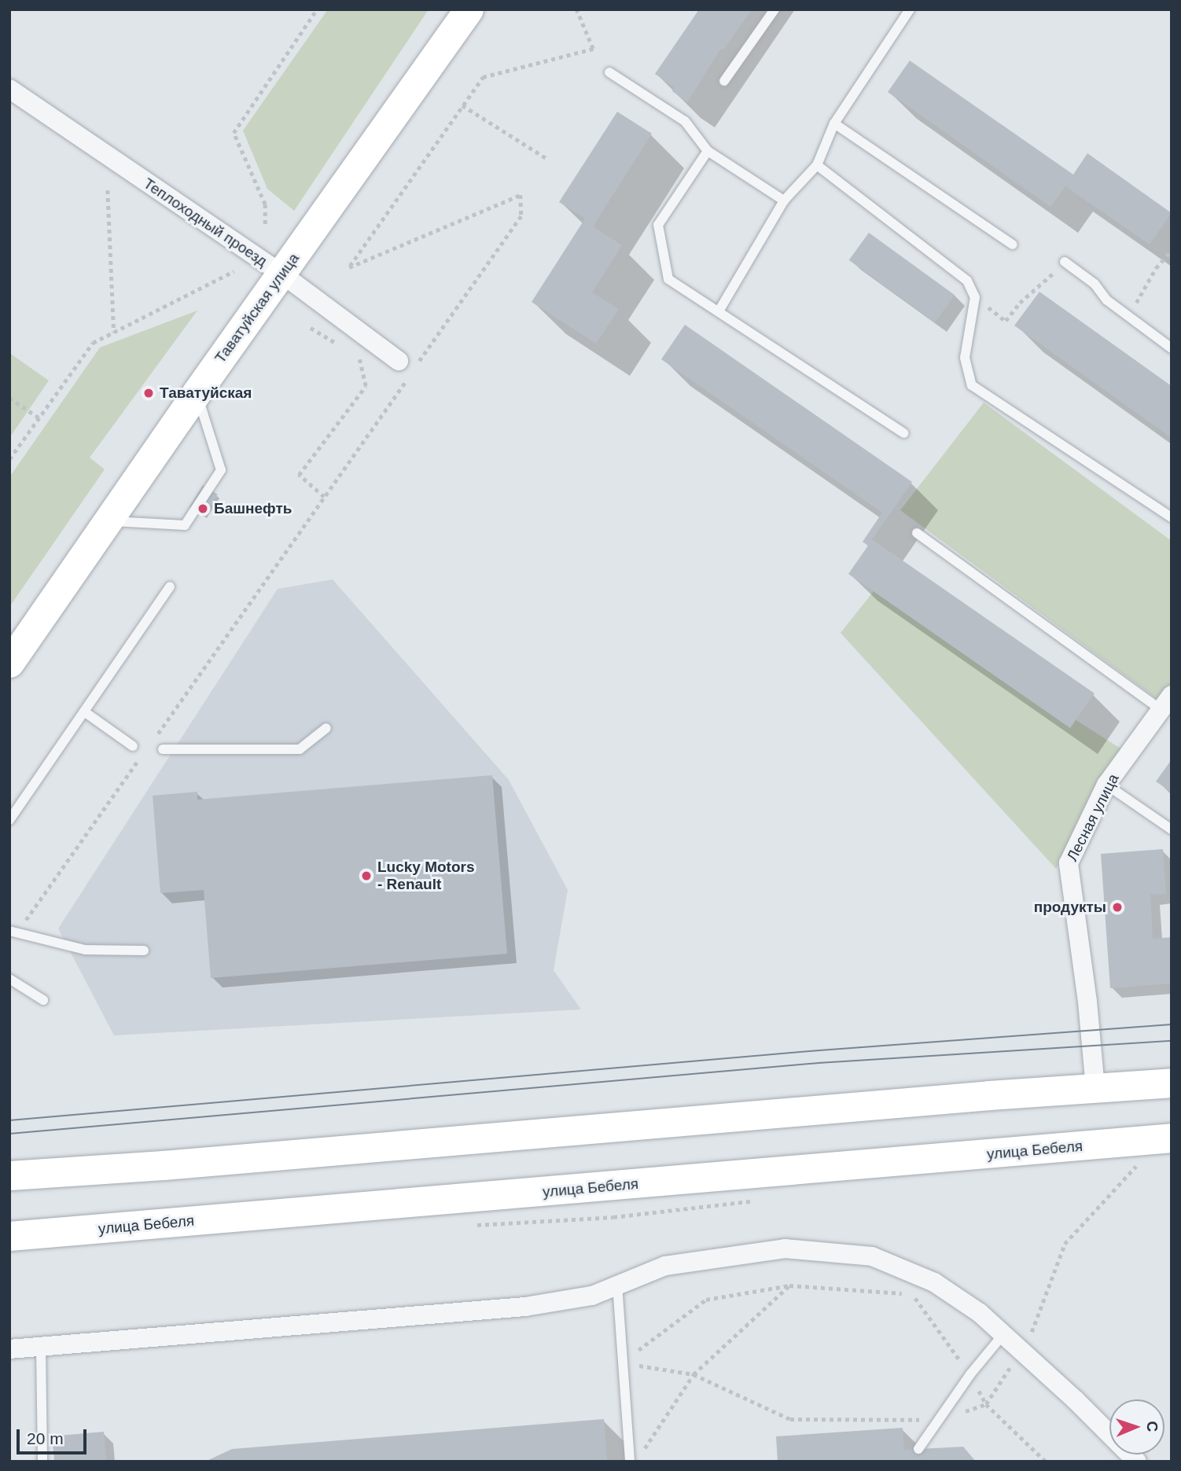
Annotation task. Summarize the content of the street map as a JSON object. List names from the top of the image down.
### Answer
{
  "streets": {
    "main road": ["Таватуйская улица", "улица Бебеля"],
    "street": ["Теплоходный проезд", "Лесная улица"]
  },
  "crossings": [
    ["Теплоходный проезд", "Таватуйская улица"]
  ],
  "places": [
    "Таватуйская",
    "Башнефть",
    "Lucky Motors - Renault",
    "продукты"
  ],
  "scale_bar": "20 m",
  "north": "right"
}
